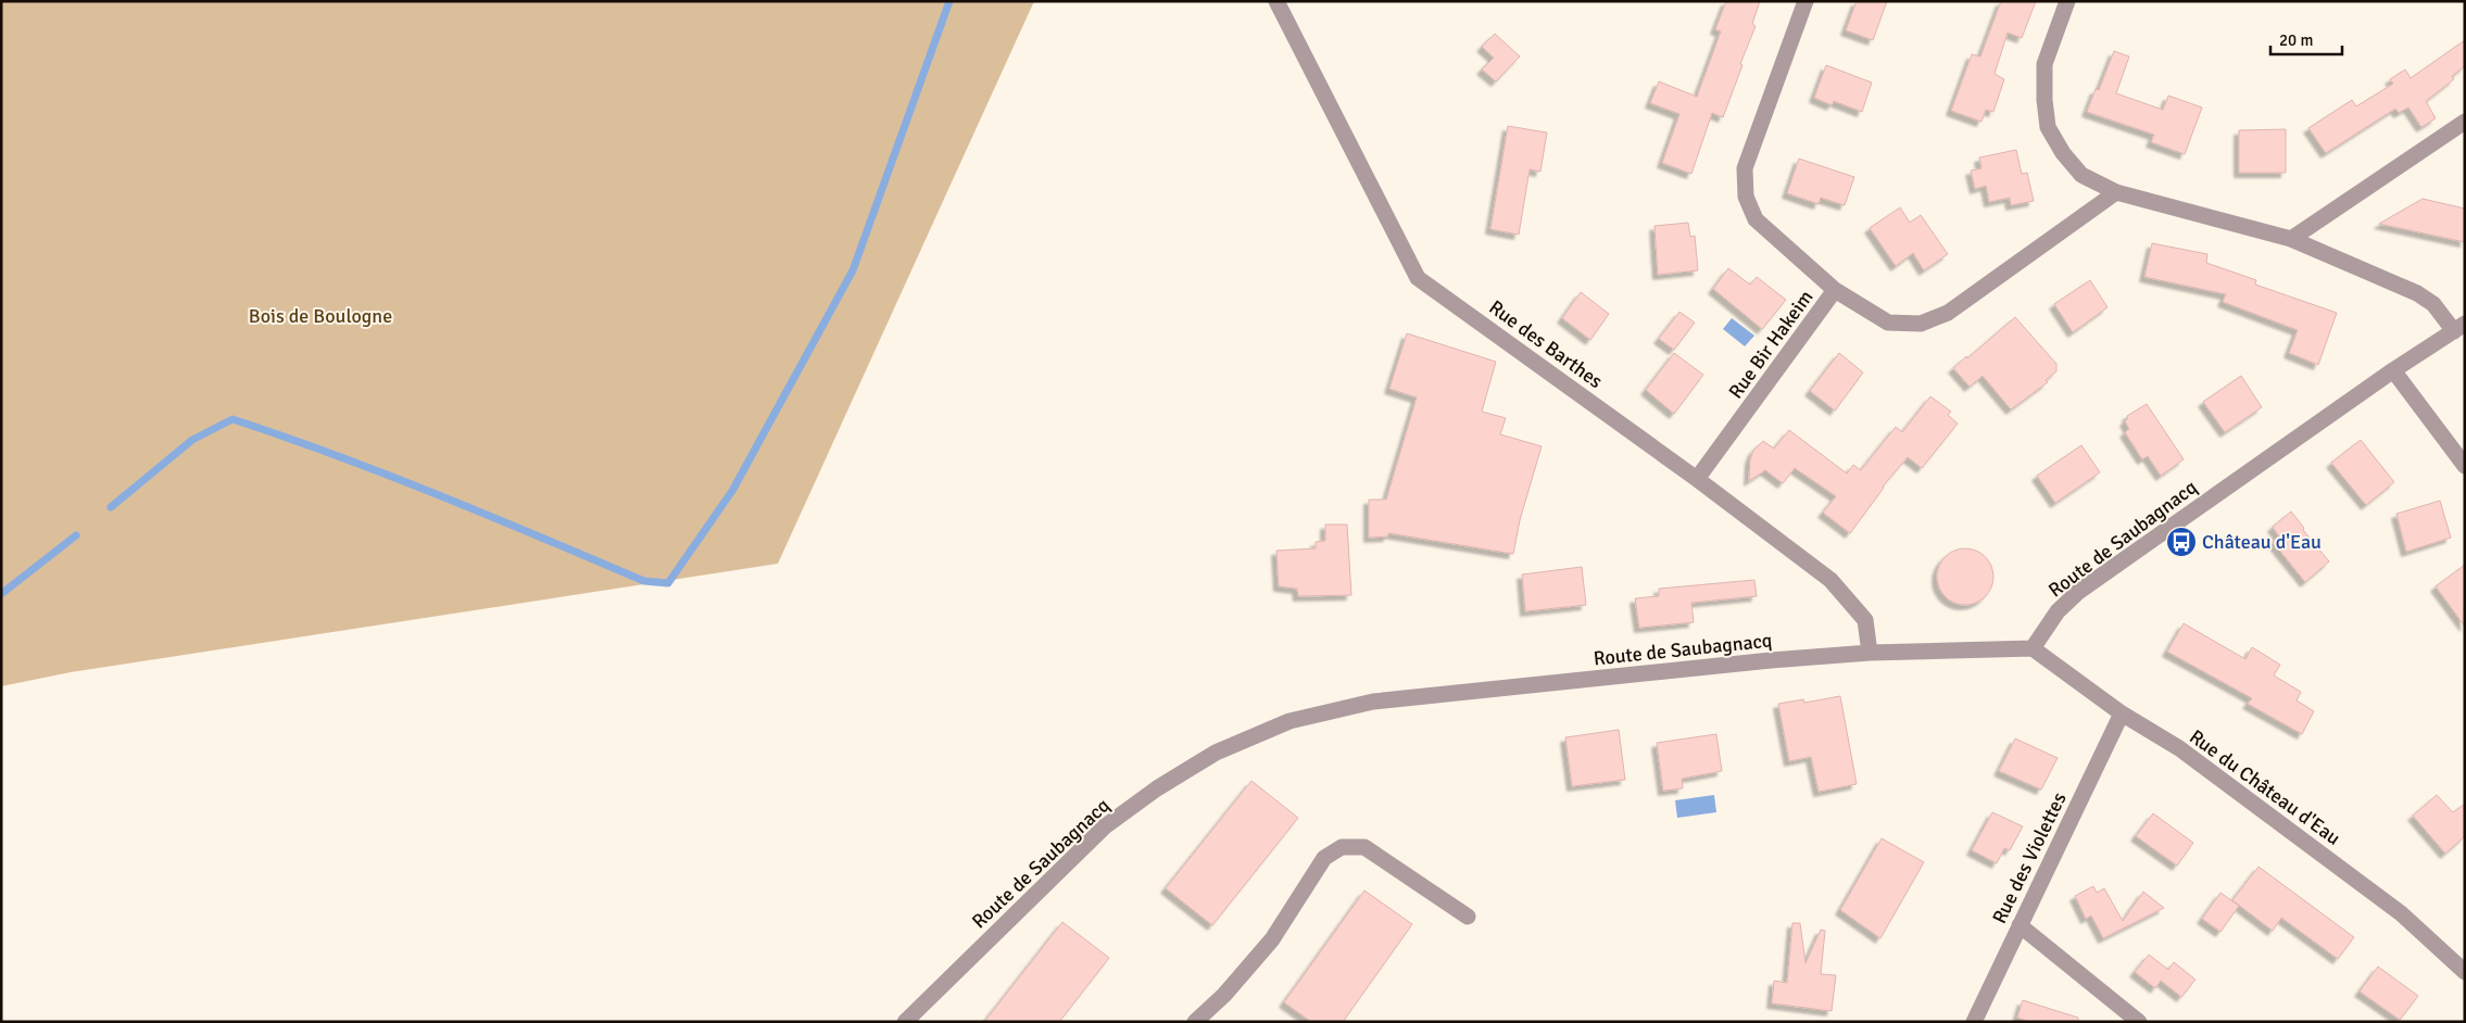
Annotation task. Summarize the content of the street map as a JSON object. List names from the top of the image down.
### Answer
{
  "streets": {
    "street": [
      "Rue des Barthes",
      "Rue Bir Hakeim",
      "Route de Saubagnacq",
      "Rue du Château d'Eau",
      "Rue des Violettes"
    ]
  },
  "crossings": [
    ["Rue des Barthes", "Rue Bir Hakeim"],
    ["Rue des Barthes", "Route de Saubagnacq"],
    ["Route de Saubagnacq", "Rue du Château d'Eau"],
    ["Rue du Château d'Eau", "Rue des Violettes"]
  ],
  "parks": ["Bois de Boulogne"],
  "places": {
    "bus stop": ["Château d'Eau"]
  },
  "scale_bar": "20 m"
}
